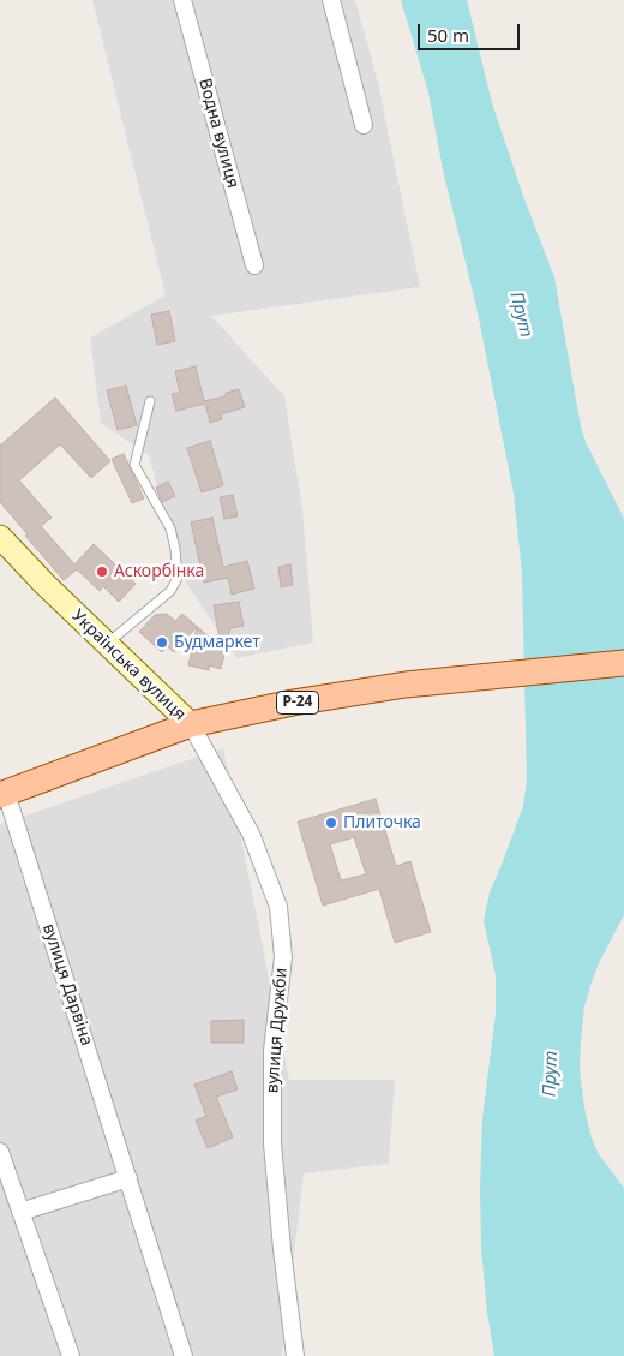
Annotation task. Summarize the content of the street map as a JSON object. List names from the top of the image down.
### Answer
{
  "streets": {
    "main road": ["Українська вулиця", "Р-24"],
    "street": ["Водна вулиця", "вулиця Дарвіна", "вулиця Дружби"]
  },
  "crossings": [
    ["Українська вулиця", "Р-24"],
    ["Українська вулиця", "вулиця Дарвіна"],
    ["Українська вулиця", "вулиця Дружби"],
    ["Р-24", "вулиця Дружби"]
  ],
  "water": ["Прут"],
  "places": ["Аскорбінка", "Будмаркет", "Плиточка"],
  "scale_bar": "50 m"
}
